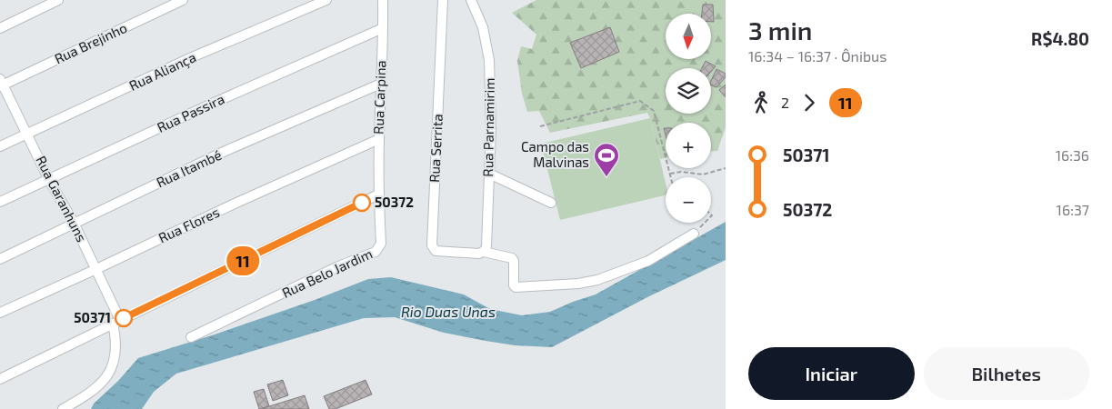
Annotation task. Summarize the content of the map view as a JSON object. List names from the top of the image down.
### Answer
{
  "streets": {
    "street": [
      "Rua Brejinho",
      "Rua Aliança",
      "Rua Carpina",
      "Rua Passira",
      "Rua Parnamirim",
      "Rua Serrita",
      "Rua Itambé",
      "Rua Garanhuns",
      "Rua Flores",
      "Rua Belo Jardim"
    ]
  },
  "crossings": [
    ["Rua Brejinho", "Rua Garanhuns"],
    ["Rua Aliança", "Rua Garanhuns"],
    ["Rua Carpina", "Rua Passira"],
    ["Rua Carpina", "Rua Itambé"],
    ["Rua Carpina", "Rua Flores"],
    ["Rua Carpina", "Rua Belo Jardim"],
    ["Rua Passira", "Rua Garanhuns"],
    ["Rua Parnamirim", "Rua Serrita"],
    ["Rua Itambé", "Rua Garanhuns"],
    ["Rua Garanhuns", "Rua Flores"]
  ],
  "water": ["Rio Duas Unas"],
  "places": {
    "sports": ["Campo das Malvinas"],
    "other": ["50372", "50371"]
  },
  "lines": ["bus line 11"],
  "north": "bottom",
  "page": {
    "on_map": "11",
    "heading": ["3 min", "16:34 – 16:37 · Ônibus", "R$4.80"],
    "map_buttons": ["+", "−"],
    "legs": ["2", "11"],
    "list": [
      {
        "name": "50371",
        "value": "16:36"
      },
      {
        "name": "50372",
        "value": "16:37"
      }
    ],
    "buttons": ["Iniciar", "Bilhetes"]
  }
}
